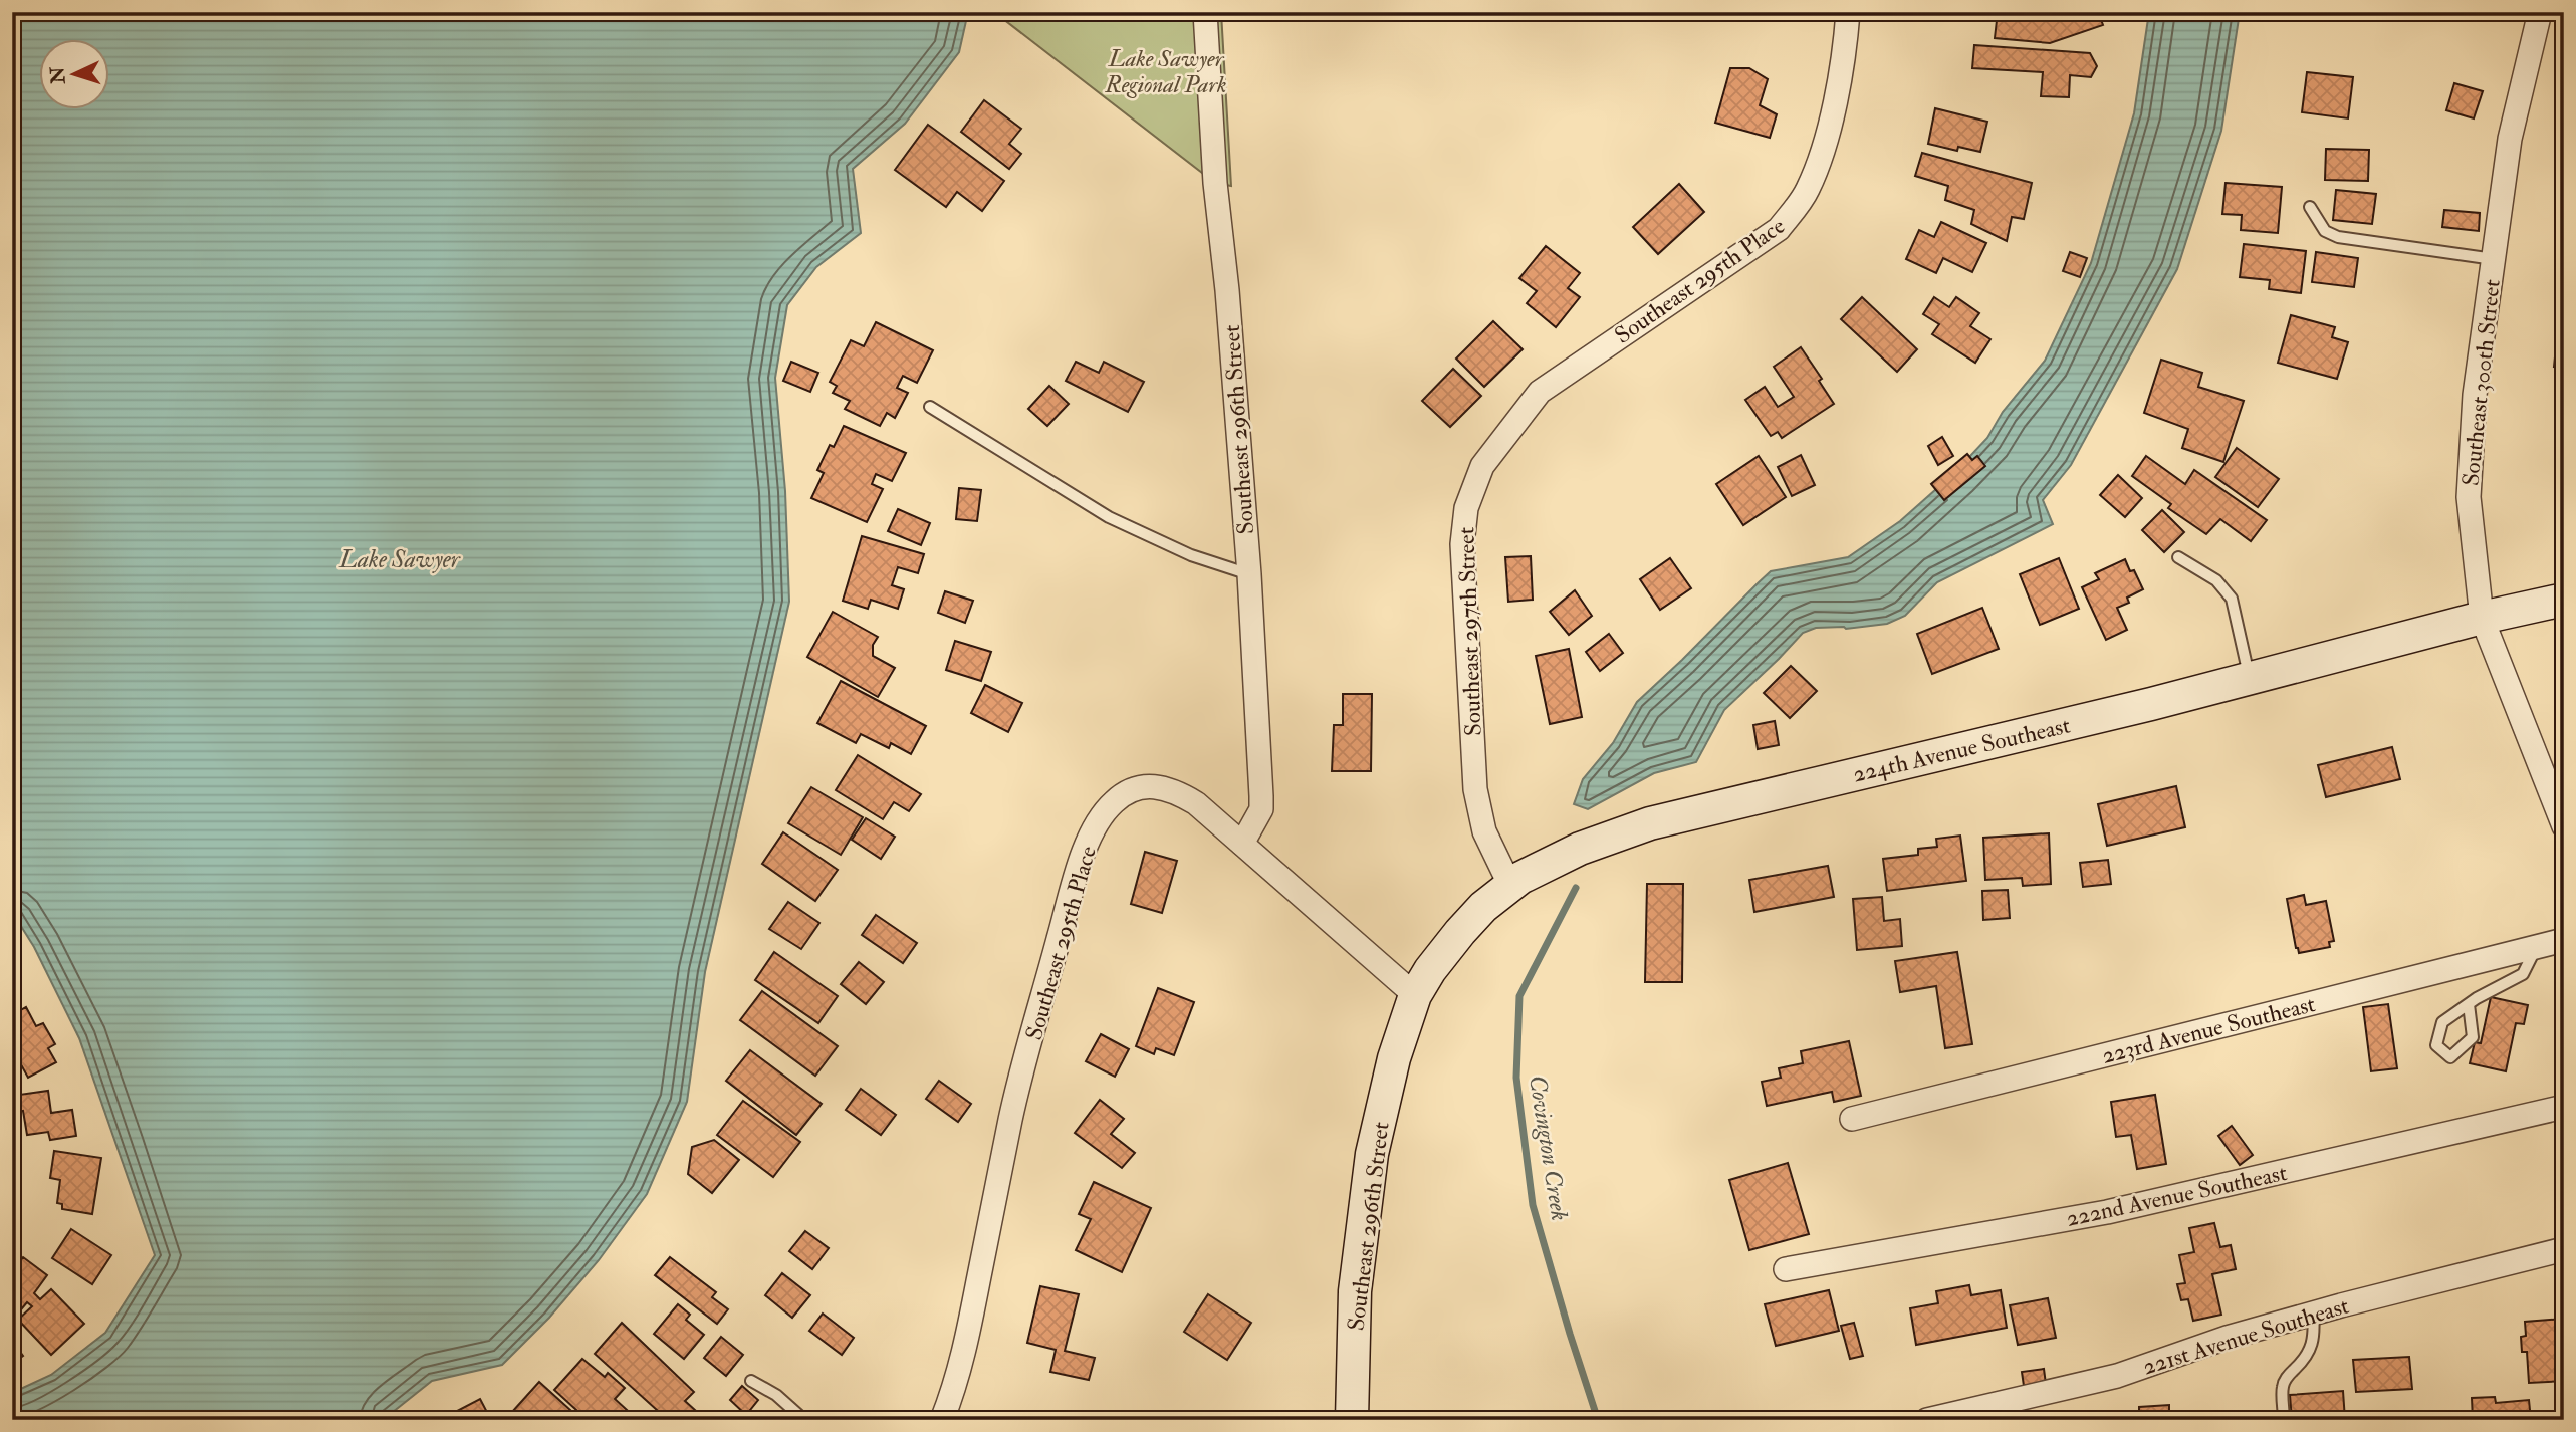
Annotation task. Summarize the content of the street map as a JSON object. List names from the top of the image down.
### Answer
{
  "streets": {
    "street": [
      "Southeast 295th Place",
      "Southeast 300th Street",
      "Southeast 296th Street",
      "Southeast 297th Street",
      "224th Avenue Southeast",
      "223rd Avenue Southeast",
      "222nd Avenue Southeast",
      "221st Avenue Southeast"
    ]
  },
  "crossings": [
    ["Southeast 295th Place", "Southeast 296th Street"],
    ["Southeast 295th Place", "Southeast 297th Street"],
    ["Southeast 295th Place", "224th Avenue Southeast"],
    ["Southeast 300th Street", "224th Avenue Southeast"],
    ["Southeast 296th Street", "224th Avenue Southeast"],
    ["Southeast 297th Street", "224th Avenue Southeast"]
  ],
  "water": ["Lake Sawyer", "Covington Creek"],
  "parks": ["Lake Sawyer Regional Park"],
  "north": "left"
}
